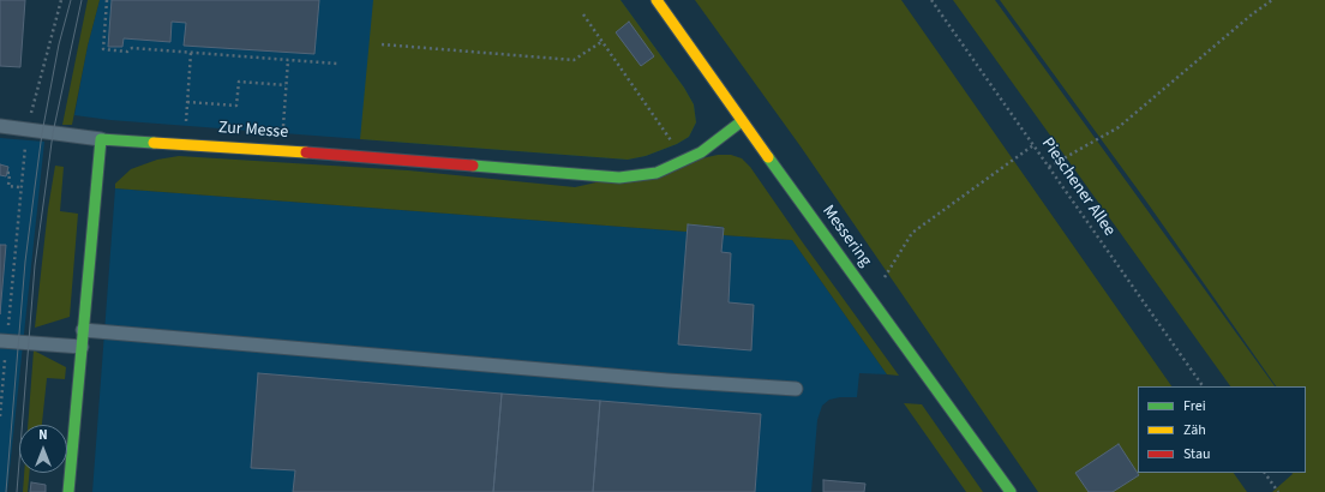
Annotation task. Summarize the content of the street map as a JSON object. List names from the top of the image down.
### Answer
{
  "streets": {
    "street": ["Zur Messe", "Messering"],
    "path": ["Pieschener Allee"]
  },
  "crossings": [
    ["Zur Messe", "Messering"]
  ],
  "legend": ["Frei", "Zäh", "Stau"],
  "north": "top"
}
